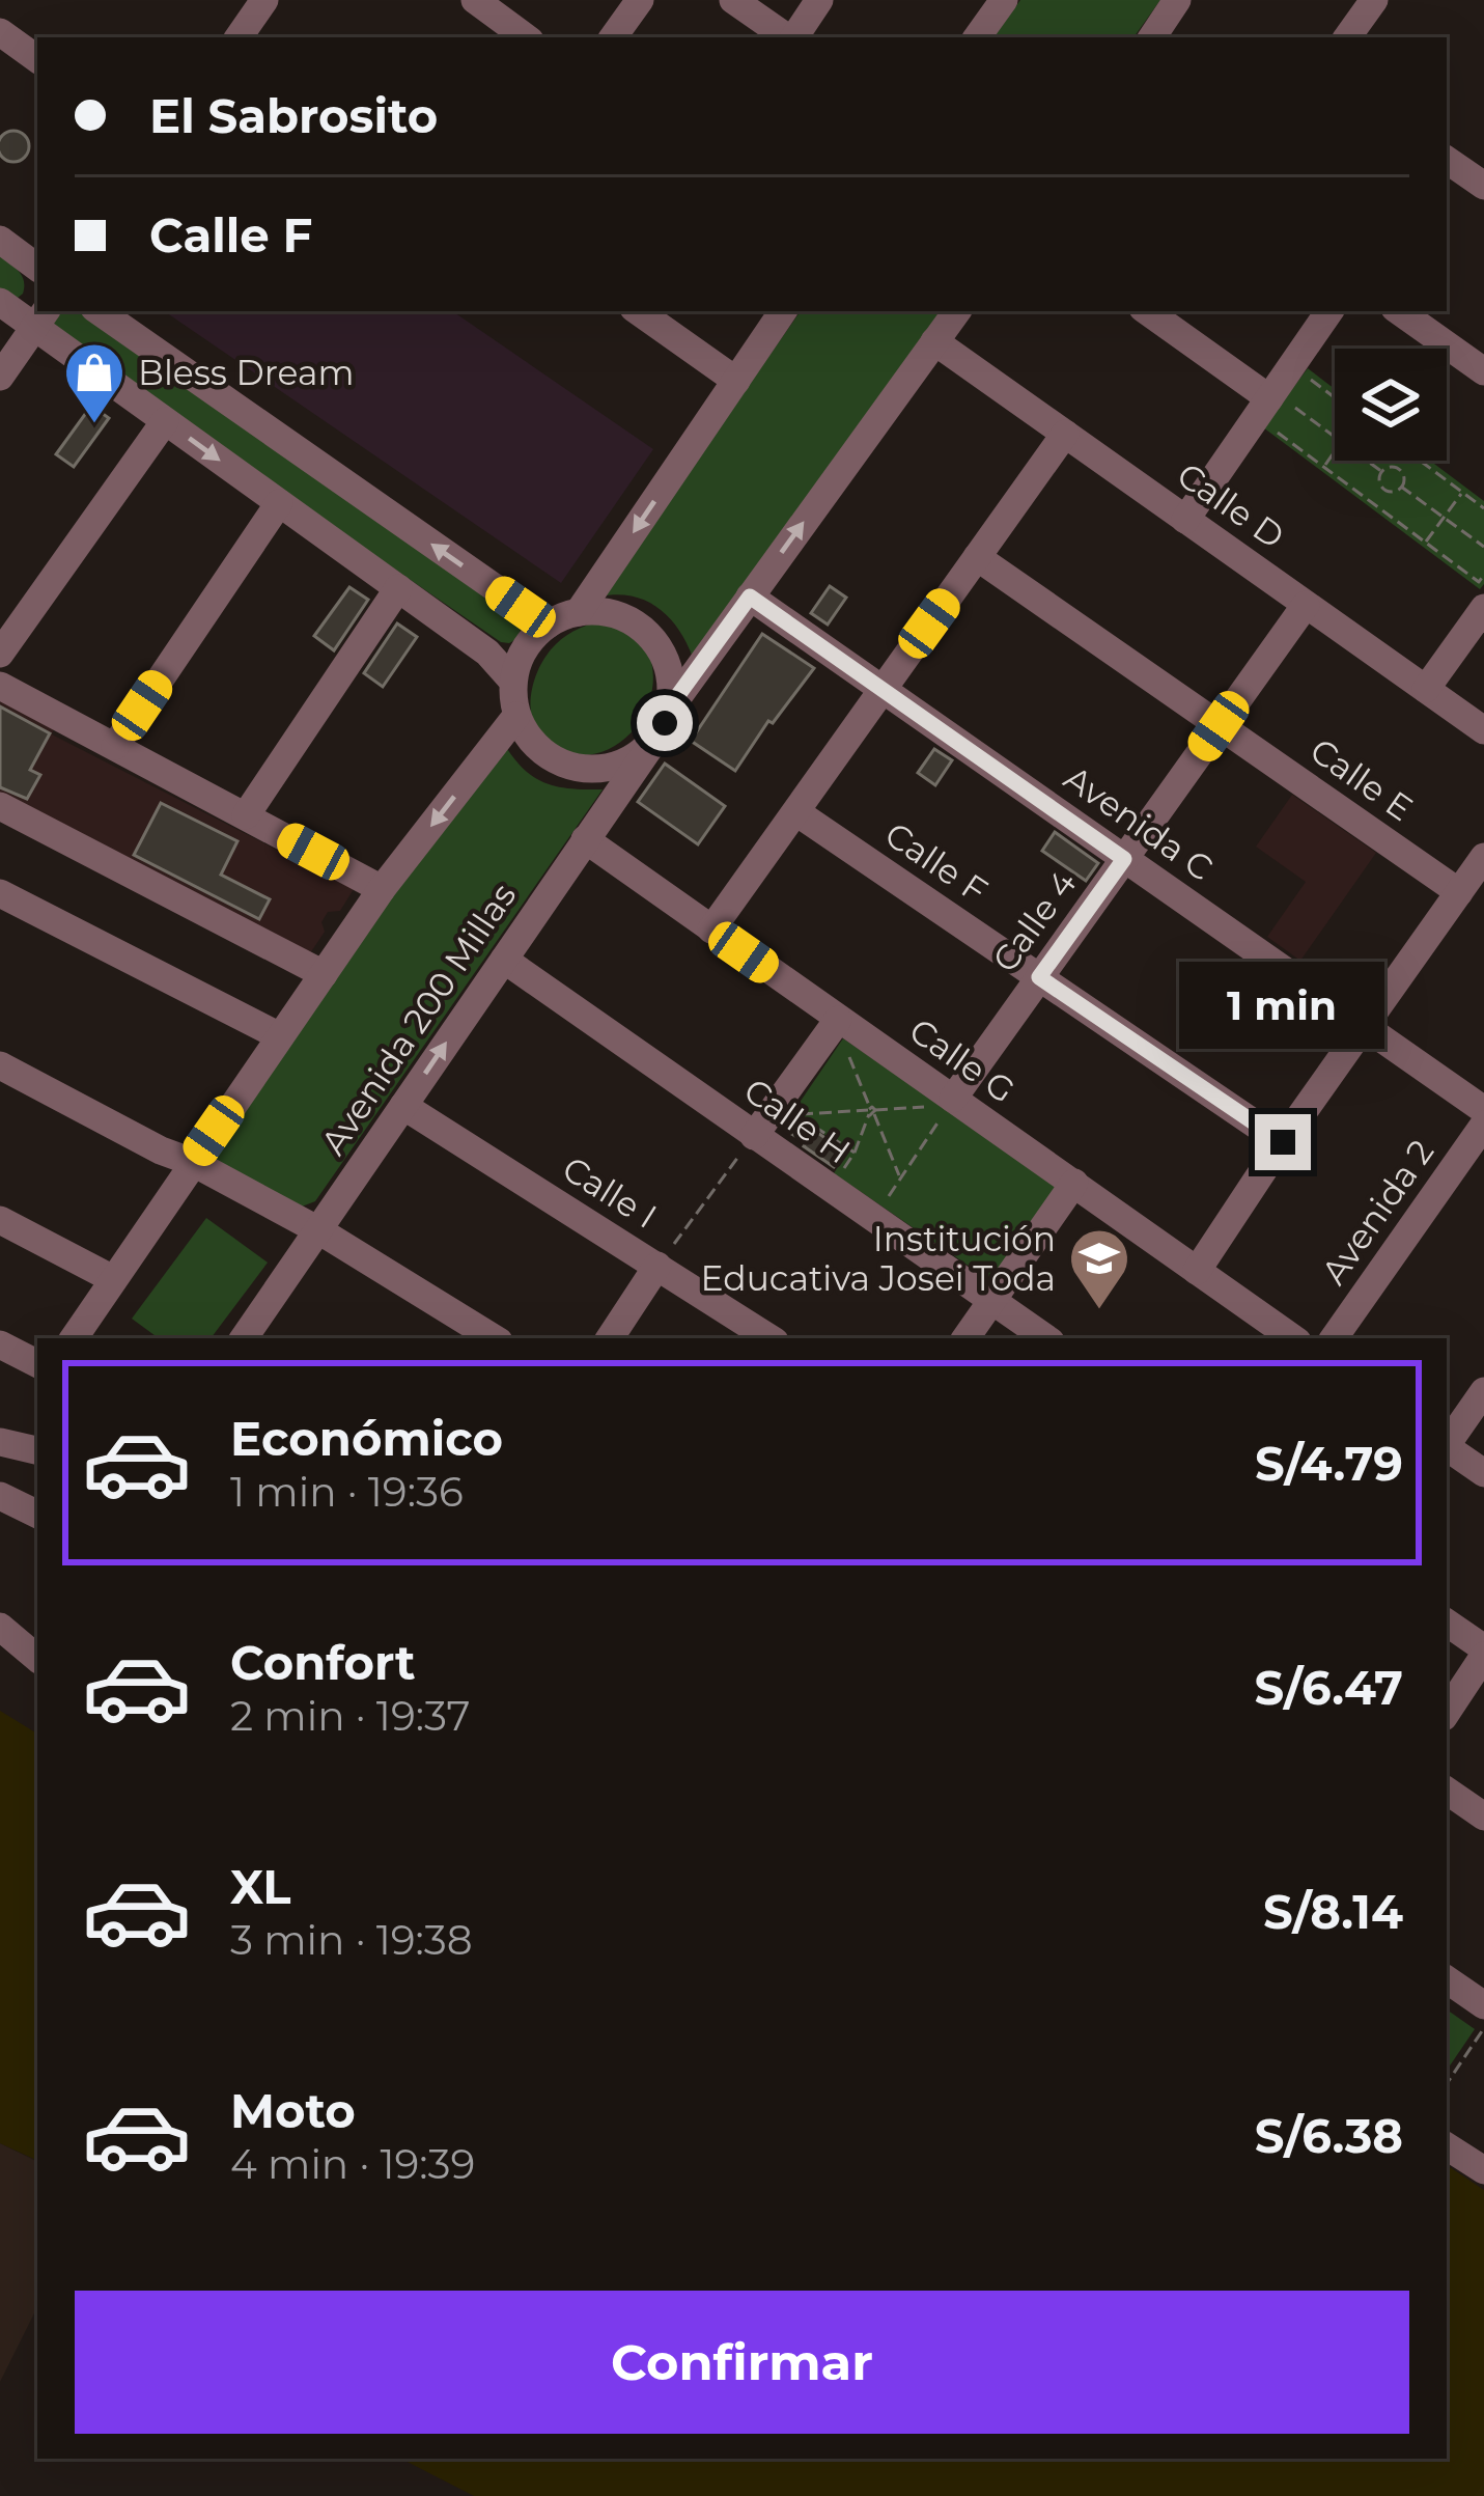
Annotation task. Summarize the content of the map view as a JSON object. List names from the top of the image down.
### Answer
{
  "streets": {
    "street": [
      "Calle D",
      "Calle E",
      "Avenida C",
      "Calle F",
      "Calle 4",
      "Avenida 200 Millas",
      "Calle G",
      "Calle H",
      "Calle I",
      "Avenida 2"
    ]
  },
  "crossings": [
    ["Calle D", "Calle 4"],
    ["Calle E", "Calle 4"],
    ["Avenida C", "Calle 4"],
    ["Calle F", "Calle 4"],
    ["Calle 4", "Calle G"],
    ["Avenida 200 Millas", "Calle G"],
    ["Avenida 200 Millas", "Calle H"],
    ["Avenida 200 Millas", "Calle I"]
  ],
  "places": {
    "shop": ["Bless Dream"],
    "school or university": ["Institución Educativa Josei Toda"]
  },
  "page": {
    "banner": ["El Sabrosito", "Calle F"],
    "bubble": "1 min",
    "list": [
      {
        "name": "Económico",
        "note": "1 min · 19:36",
        "value": "S/4.79"
      },
      {
        "name": "Confort",
        "note": "2 min · 19:37",
        "value": "S/6.47"
      },
      {
        "name": "XL",
        "note": "3 min · 19:38",
        "value": "S/8.14"
      },
      {
        "name": "Moto",
        "note": "4 min · 19:39",
        "value": "S/6.38"
      }
    ],
    "buttons": "Confirmar"
  }
}
